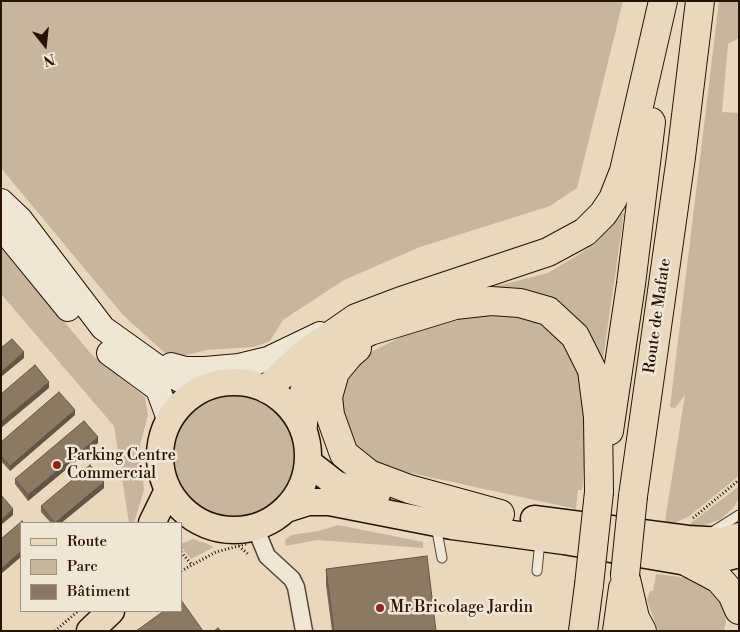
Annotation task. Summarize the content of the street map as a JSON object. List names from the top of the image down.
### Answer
{
  "streets": {
    "highway": ["Route de Mafate"]
  },
  "places": ["Parking Centre Commercial", "Mr Bricolage Jardin"],
  "legend": ["Route", "Parc", "Bâtiment"],
  "north": "bottom"
}
